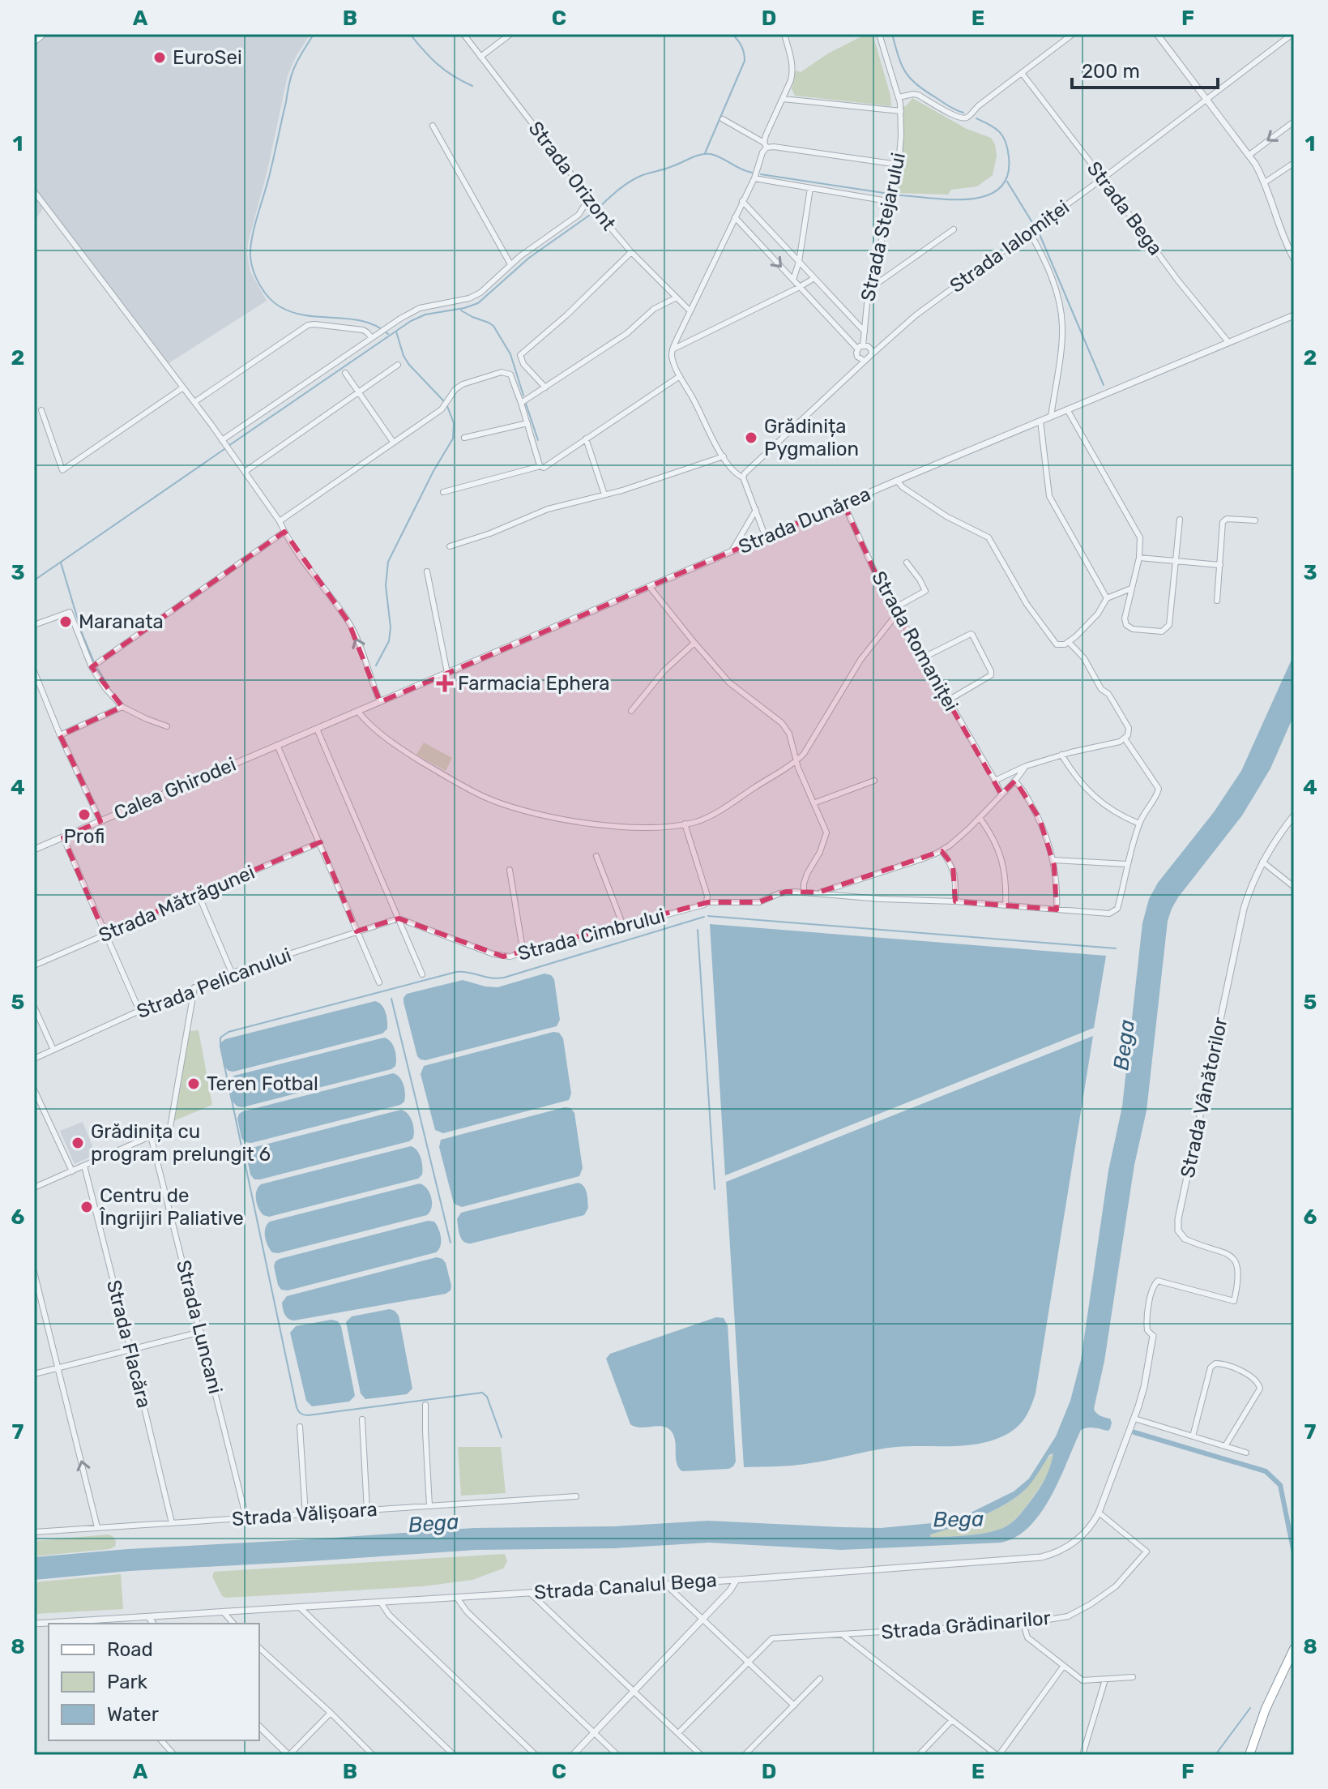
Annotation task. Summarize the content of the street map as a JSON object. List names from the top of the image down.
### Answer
{
  "streets": {
    "street": [
      "Strada Orizont",
      "Strada Bega",
      "Strada Stejarului",
      "Strada Ialomiței",
      "Strada Dunărea",
      "Strada Romaniței",
      "Calea Ghirodei",
      "Strada Mătrăgunei",
      "Strada Cimbrului",
      "Strada Pelicanului",
      "Strada Vânătorilor",
      "Strada Luncani",
      "Strada Flacăra",
      "Strada Vălișoara",
      "Strada Canalul Bega",
      "Strada Grădinarilor"
    ]
  },
  "crossings": [
    ["Strada Bega", "Strada Ialomiței"],
    ["Strada Bega", "Strada Dunărea"],
    ["Strada Stejarului", "Strada Ialomiței"],
    ["Strada Dunărea", "Strada Romaniței"],
    ["Strada Dunărea", "Calea Ghirodei"],
    ["Strada Cimbrului", "Strada Pelicanului"],
    ["Strada Vânătorilor", "Strada Canalul Bega"],
    ["Strada Luncani", "Strada Vălișoara"],
    ["Strada Flacăra", "Strada Vălișoara"],
    ["Strada Canalul Bega", "Strada Grădinarilor"]
  ],
  "water": ["Bega"],
  "places": {
    "other": [
      "EuroSei",
      "Grădinița Pygmalion",
      "Maranata",
      "Profi",
      "Teren Fotbal",
      "Grădinița cu program prelungit 6",
      "Centru de Îngrijiri Paliative"
    ],
    "health": ["Farmacia Ephera"]
  },
  "legend": ["Road", "Park", "Water"],
  "scale_bar": "200 m",
  "grid": {
    "columns": [
      "A",
      "B",
      "C",
      "D",
      "E",
      "F"
    ],
    "rows": [
      "1",
      "2",
      "3",
      "4",
      "5",
      "6",
      "7",
      "8"
    ]
  }
}
